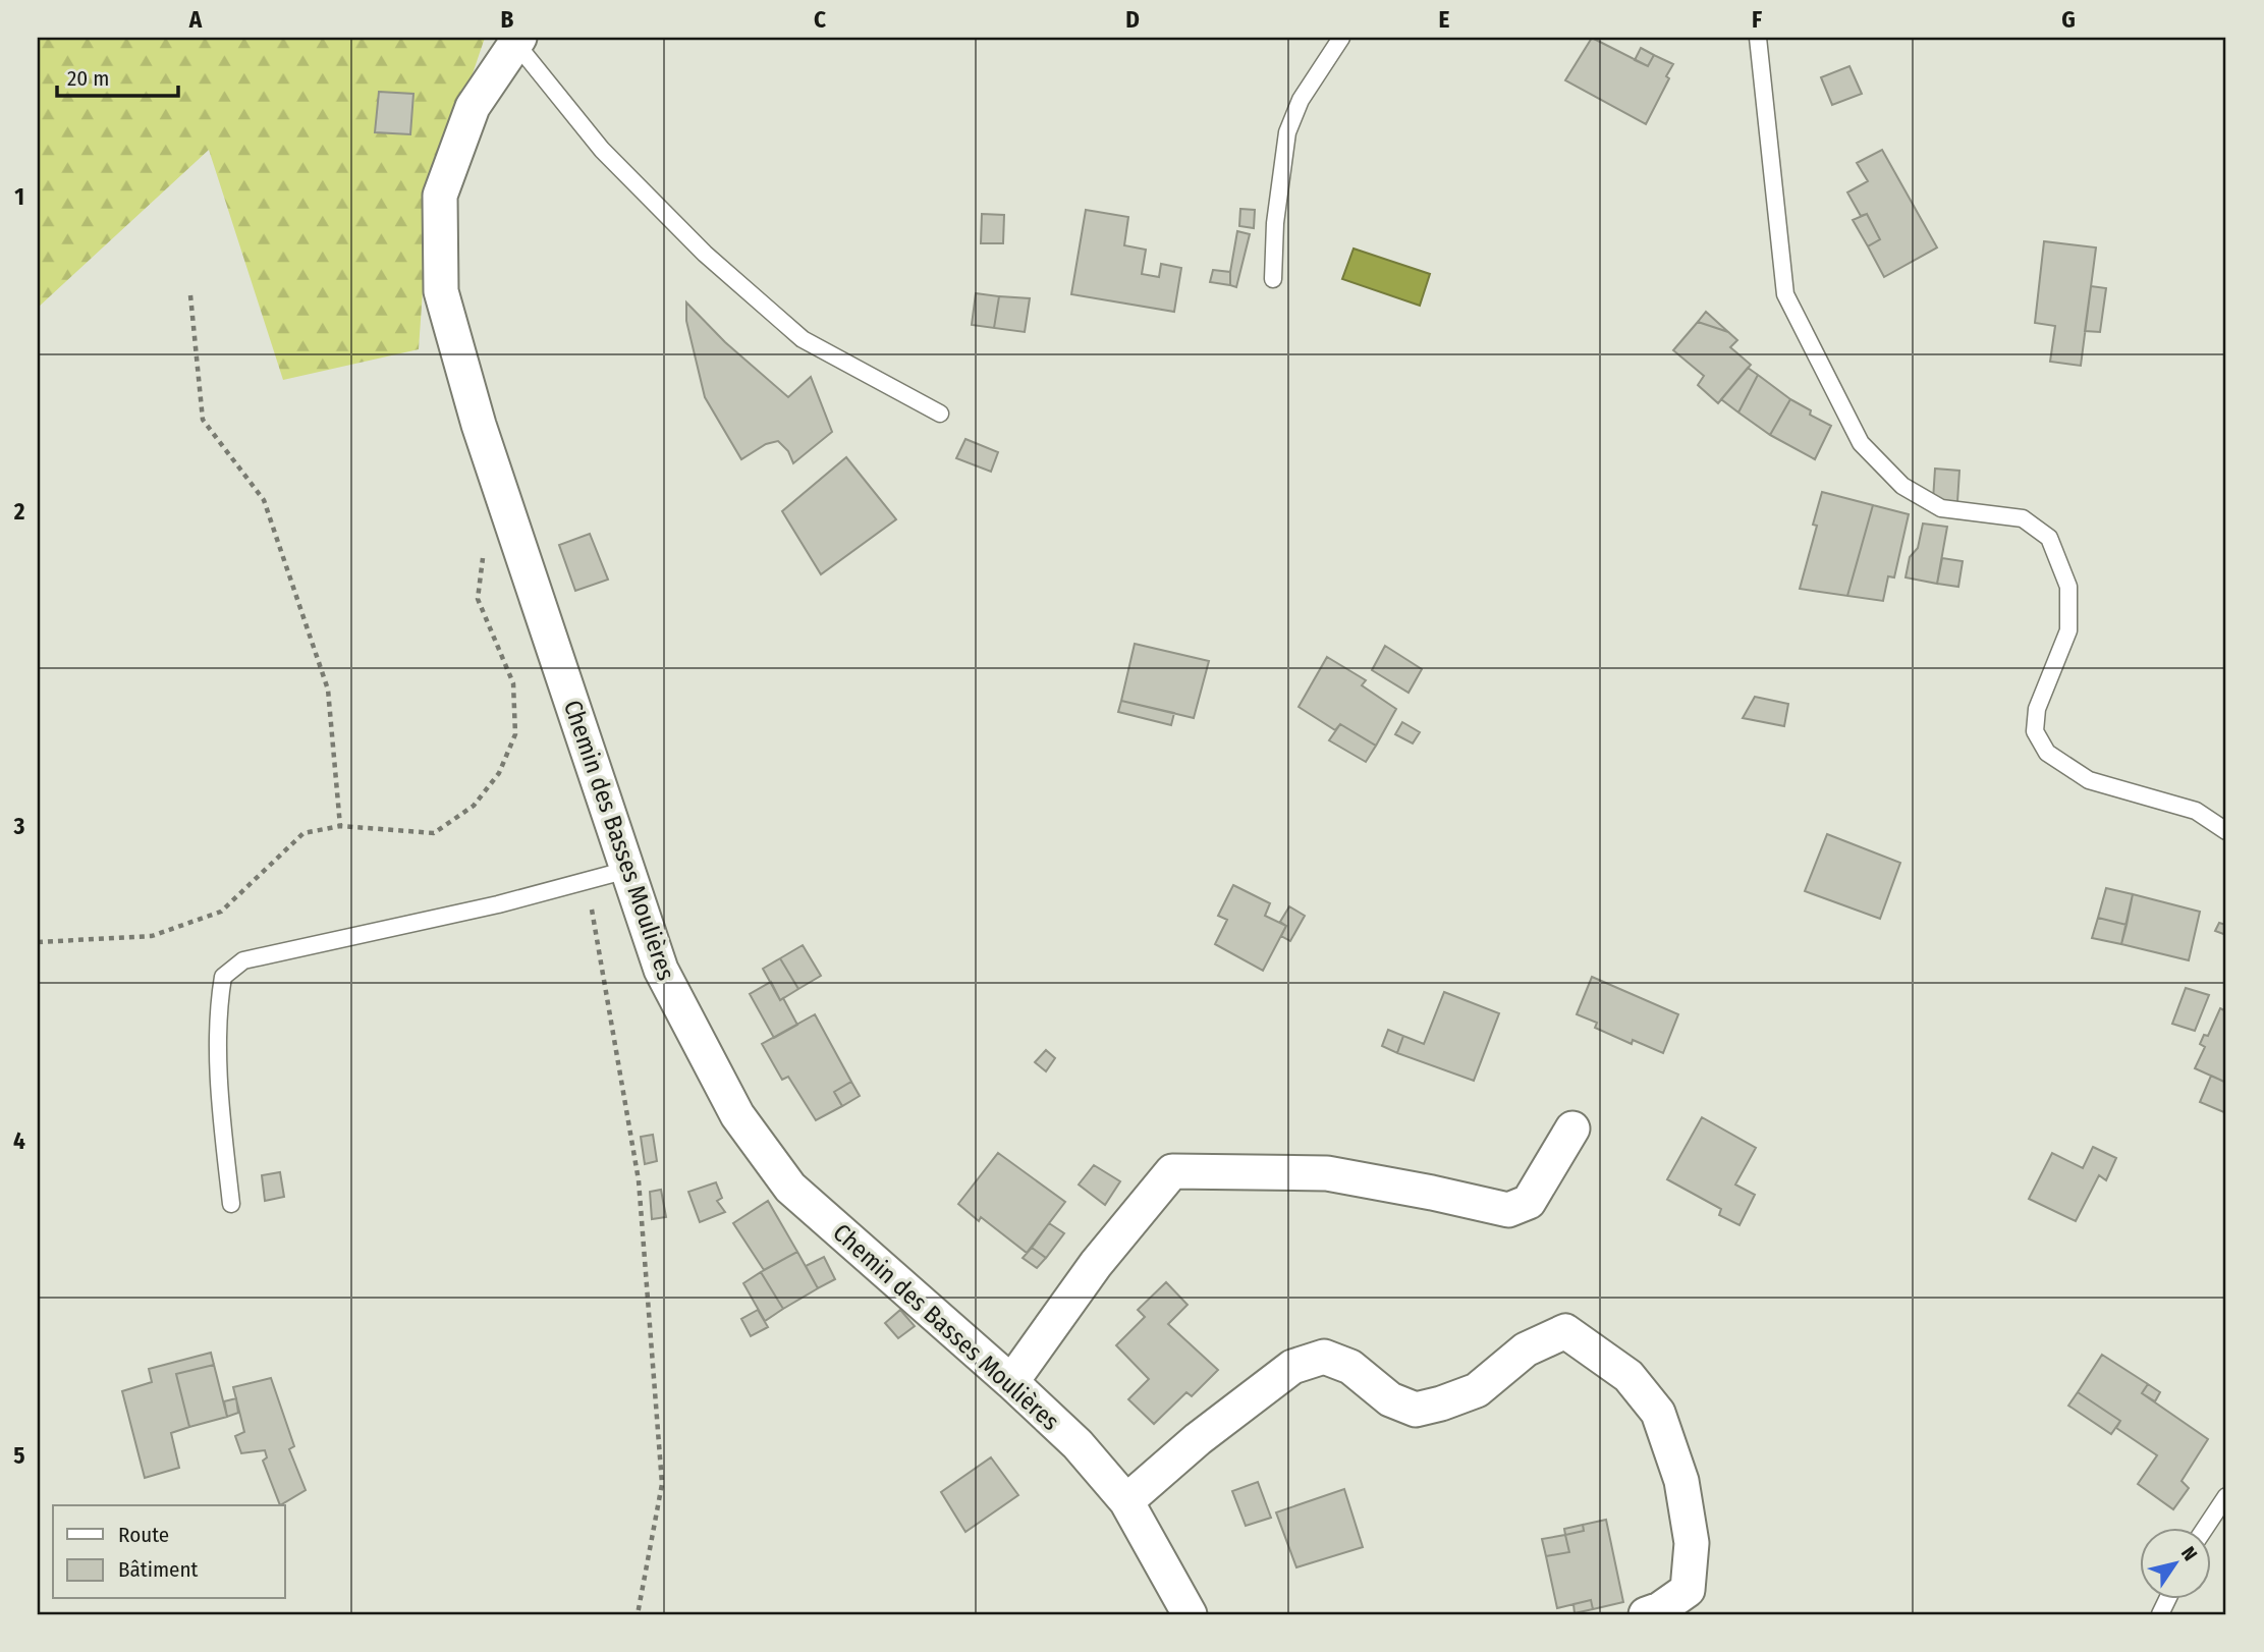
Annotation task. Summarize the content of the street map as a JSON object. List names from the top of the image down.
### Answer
{
  "streets": {
    "street": ["Chemin des Basses Moulières"]
  },
  "legend": ["Route", "Bâtiment"],
  "scale_bar": "20 m",
  "north": "top right",
  "grid": {
    "columns": [
      "A",
      "B",
      "C",
      "D",
      "E",
      "F",
      "G"
    ],
    "rows": [
      "1",
      "2",
      "3",
      "4",
      "5"
    ]
  }
}
